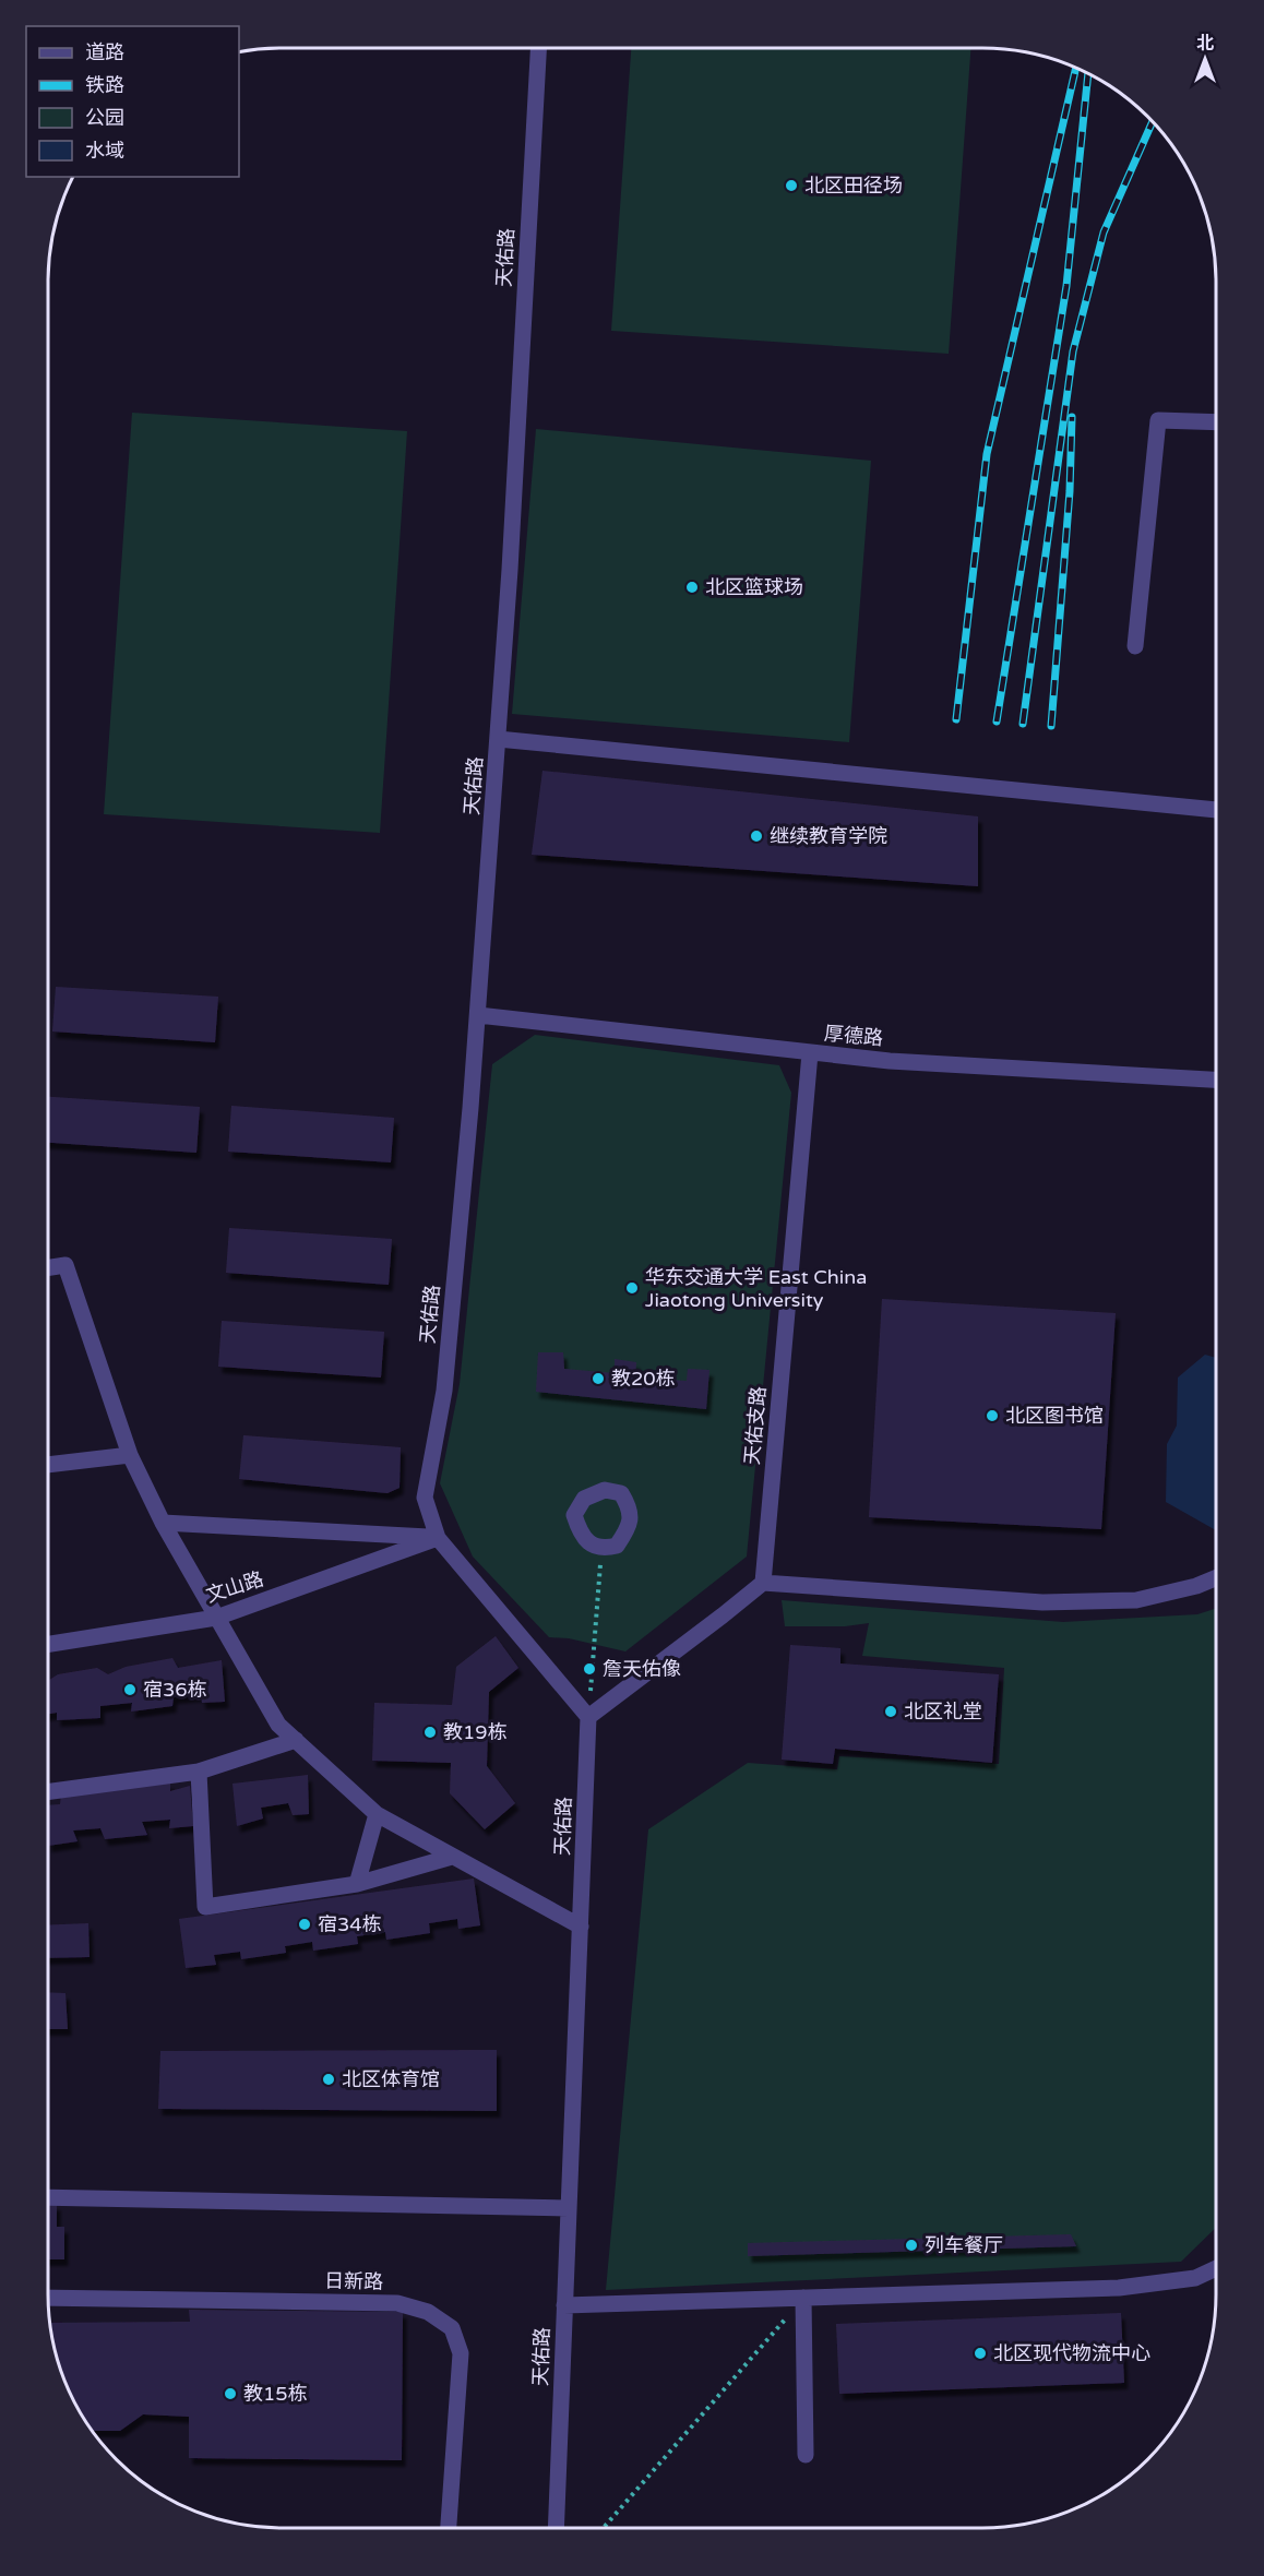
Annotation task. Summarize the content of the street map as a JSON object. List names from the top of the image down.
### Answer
{
  "streets": {
    "street": [
      "天佑路",
      "厚德路",
      "天佑支路",
      "文山路",
      "日新路"
    ]
  },
  "crossings": [
    ["天佑路", "厚德路"],
    ["天佑路", "文山路"],
    ["厚德路", "天佑支路"]
  ],
  "places": [
    "北区田径场",
    "北区篮球场",
    "继续教育学院",
    "华东交通大学 East China Jiaotong University",
    "教20栋",
    "北区图书馆",
    "詹天佑像",
    "宿36栋",
    "北区礼堂",
    "教19栋",
    "宿34栋",
    "北区体育馆",
    "列车餐厅",
    "北区现代物流中心",
    "教15栋"
  ],
  "legend": [
    "道路",
    "铁路",
    "公园",
    "水域"
  ],
  "north": "top"
}
